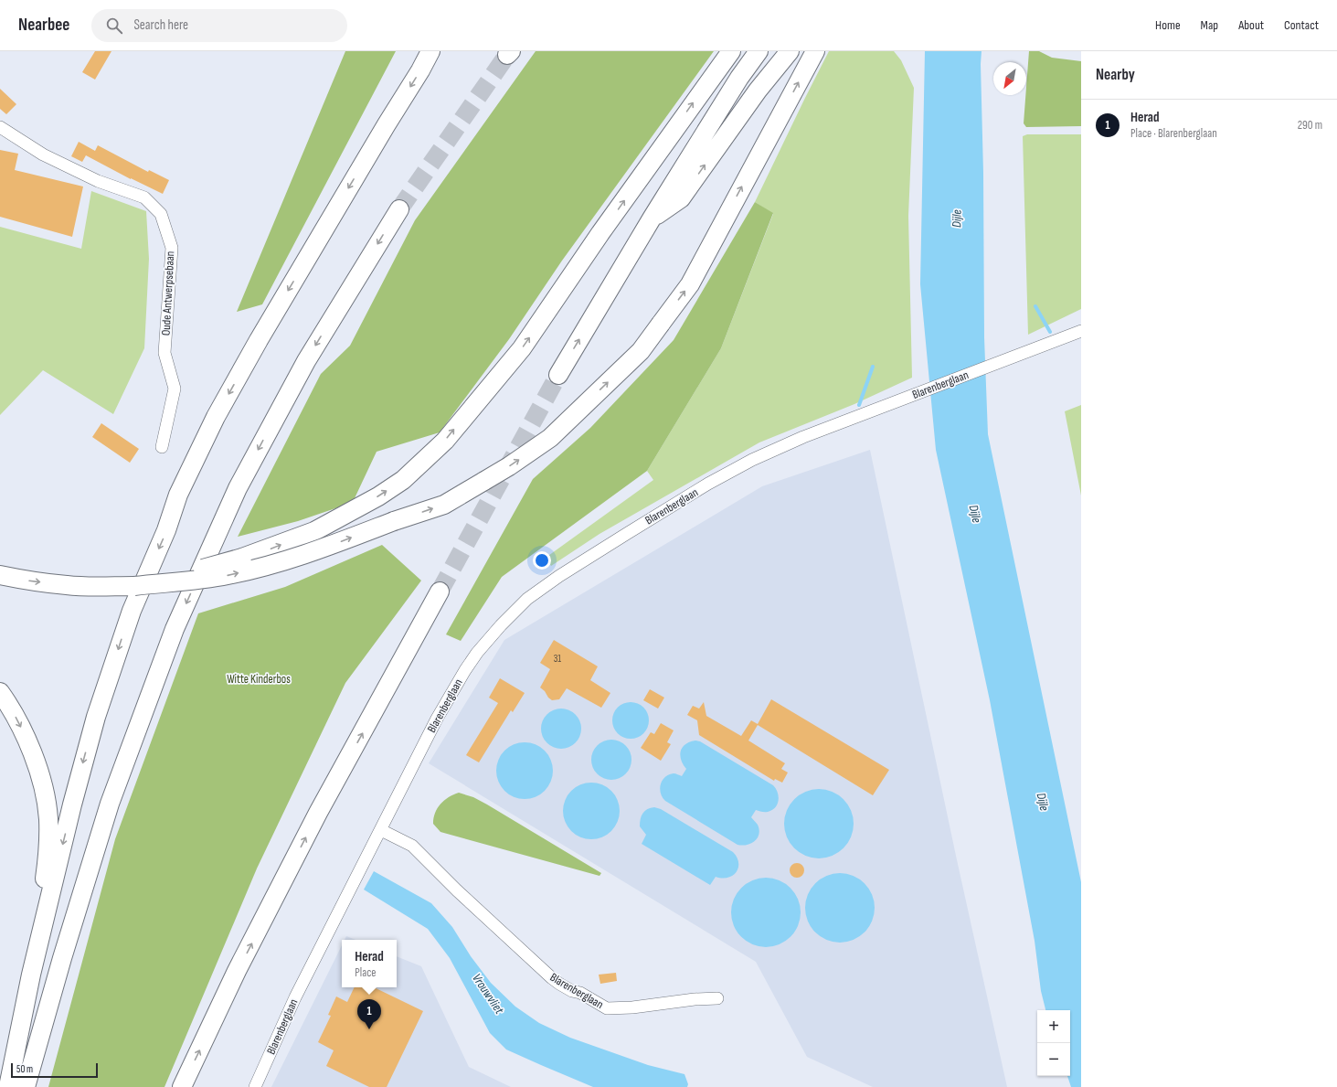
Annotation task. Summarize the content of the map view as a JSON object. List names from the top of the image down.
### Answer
{
  "streets": {
    "street": ["Oude Antwerpsebaan", "Blarenberglaan"]
  },
  "water": ["Dijle", "Vrouwvliet"],
  "parks": ["Witte Kinderbos"],
  "house_numbers": ["31"],
  "scale_bar": "50 m",
  "north": "bottom left",
  "page": {
    "header": "Nearbee",
    "search": "Search here",
    "nav": [
      "Home",
      "Map",
      "About",
      "Contact"
    ],
    "heading": "Nearby",
    "list": [
      {
        "mark": "1",
        "name": "Herad",
        "note": "Place · Blarenberglaan",
        "value": "290 m"
      }
    ],
    "popup": ["Herad", "Place"],
    "pins": "1",
    "map_buttons": ["+", "−"],
    "scale": "50 m"
  }
}
